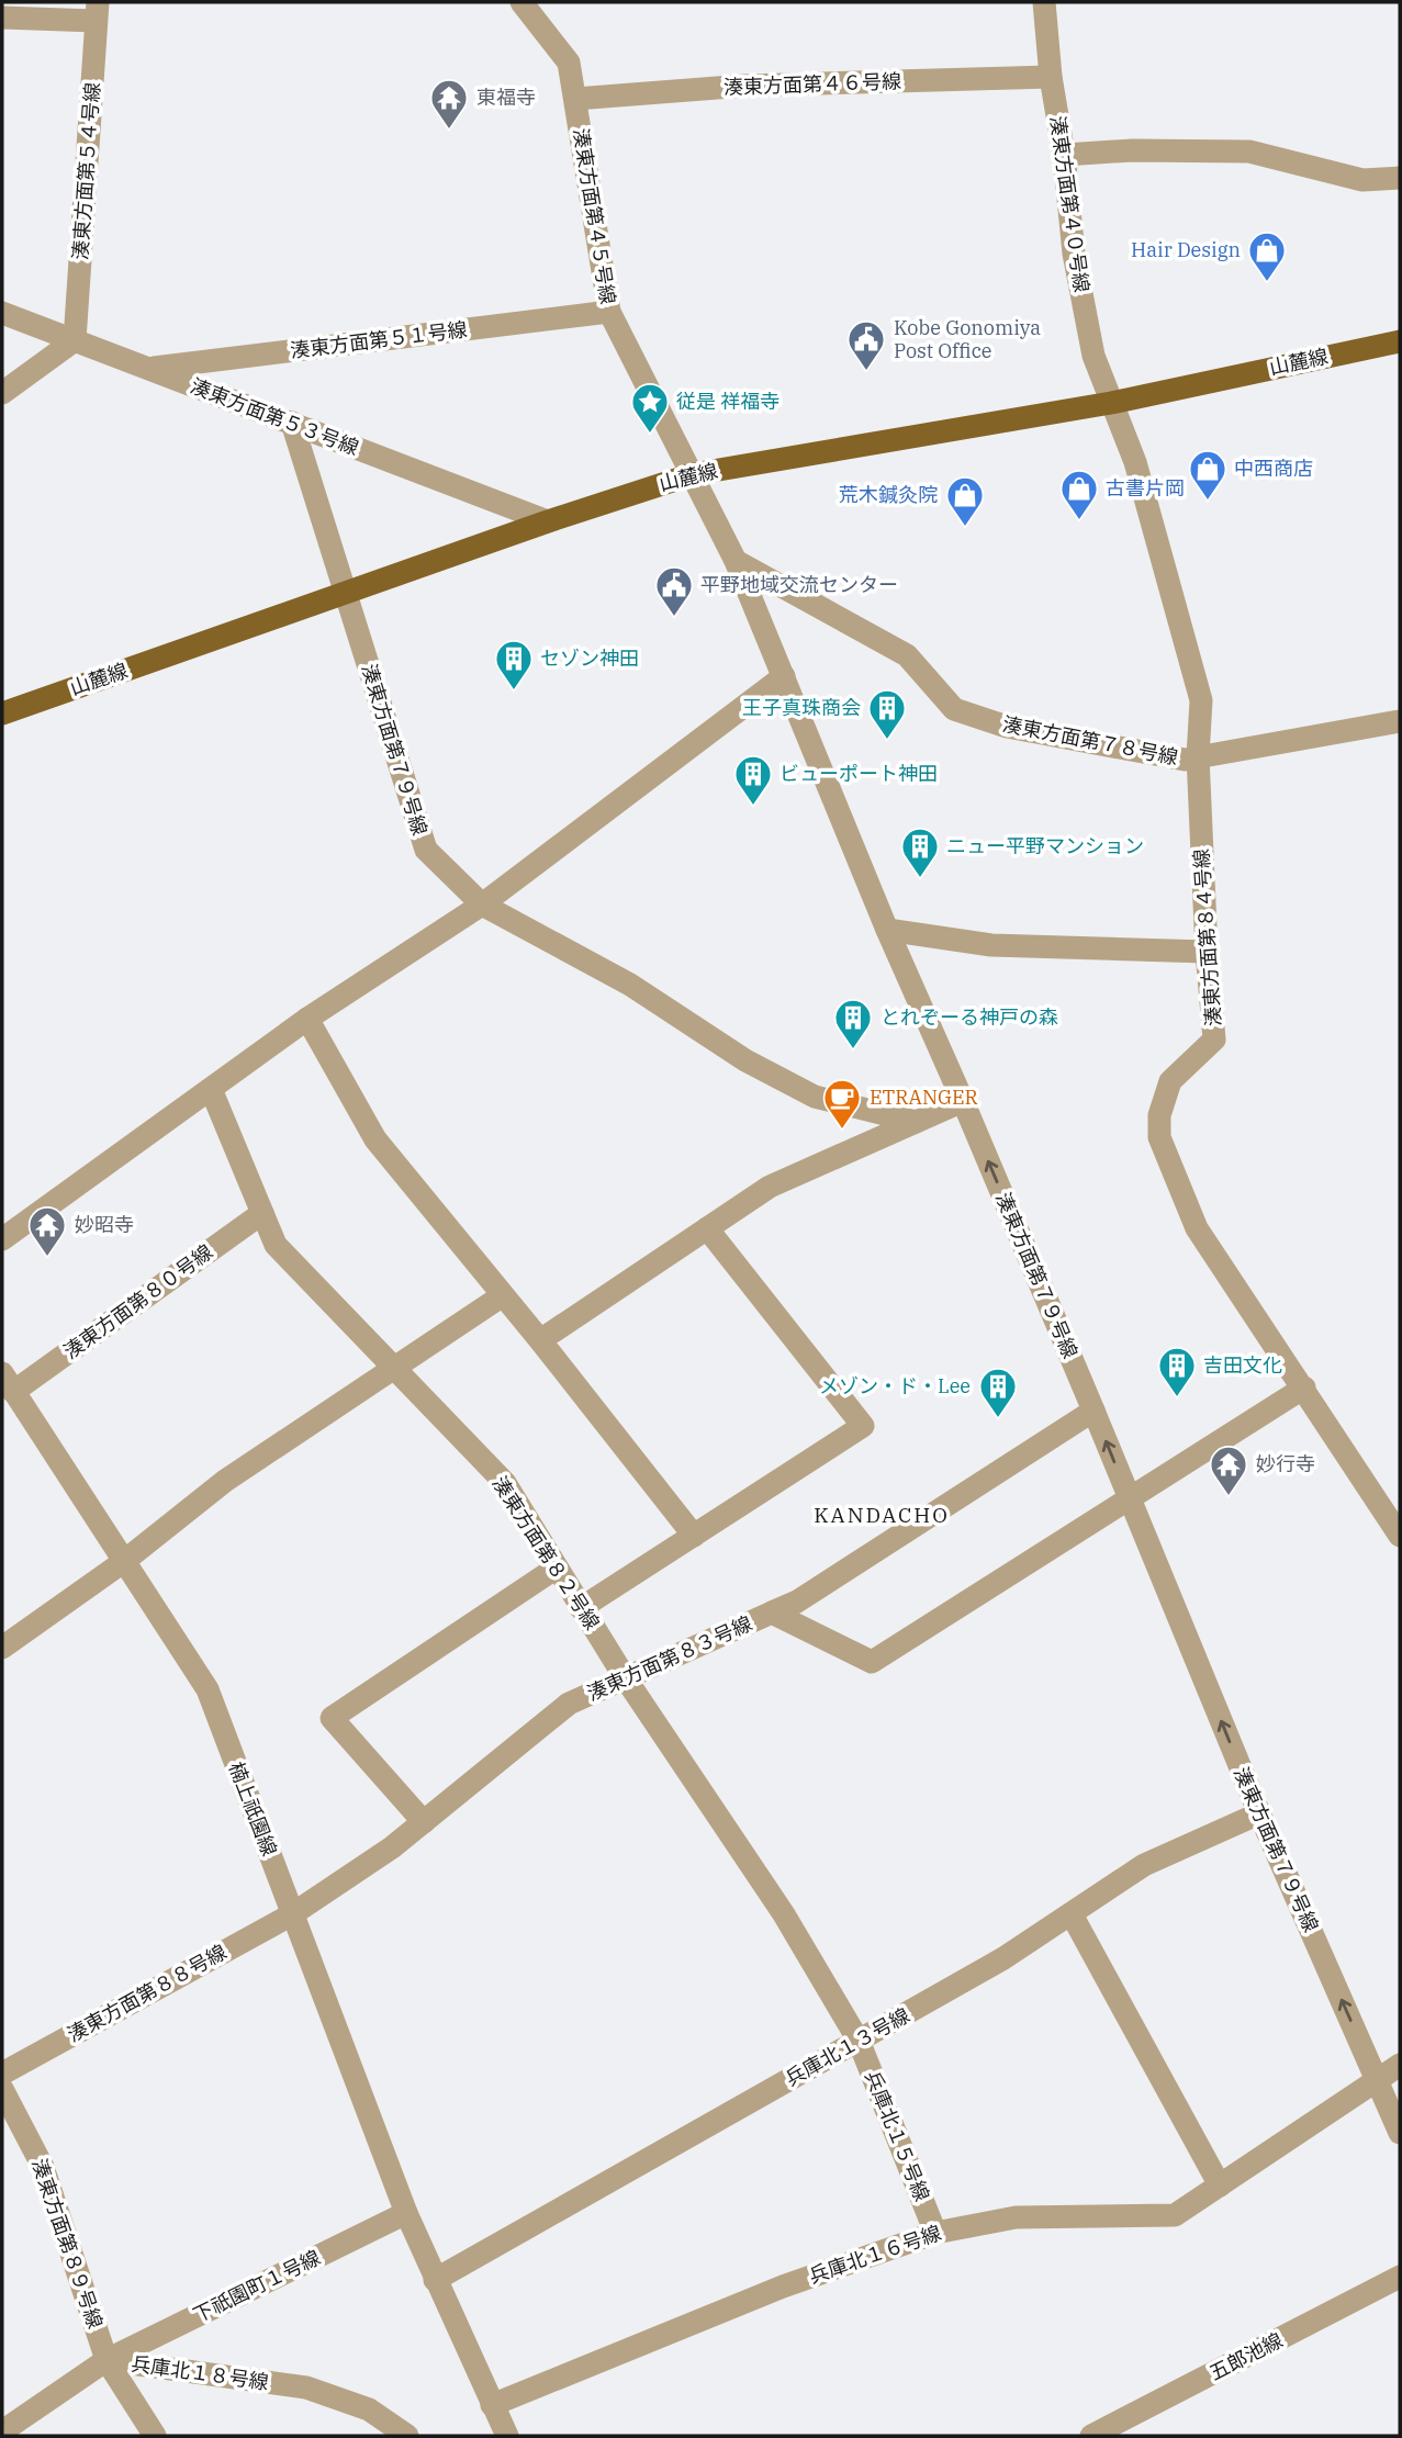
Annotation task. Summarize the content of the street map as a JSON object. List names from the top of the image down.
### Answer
{
  "streets": {
    "main road": ["山麓線"],
    "street": [
      "湊東方面第４６号線",
      "湊東方面第５４号線",
      "湊東方面第４０号線",
      "湊東方面第４５号線",
      "湊東方面第５１号線",
      "湊東方面第５３号線",
      "湊東方面第７８号線",
      "湊東方面第７９号線",
      "湊東方面第８４号線",
      "湊東方面第８０号線",
      "湊東方面第８２号線",
      "湊東方面第８３号線",
      "楠上祇園線",
      "湊東方面第８８号線",
      "兵庫北１３号線",
      "兵庫北１５号線",
      "湊東方面第８９号線",
      "兵庫北１６号線",
      "下祇園町１号線",
      "五郎池線",
      "兵庫北１８号線"
    ]
  },
  "crossings": [
    ["湊東方面第４６号線", "湊東方面第４０号線"],
    ["湊東方面第４６号線", "湊東方面第４５号線"],
    ["湊東方面第５４号線", "湊東方面第５３号線"],
    ["湊東方面第４０号線", "山麓線"],
    ["湊東方面第４０号線", "湊東方面第８４号線"],
    ["湊東方面第４５号線", "湊東方面第５１号線"],
    ["湊東方面第４５号線", "山麓線"],
    ["湊東方面第４５号線", "湊東方面第７９号線"],
    ["湊東方面第５１号線", "湊東方面第５３号線"],
    ["山麓線", "湊東方面第５３号線"],
    ["山麓線", "湊東方面第７９号線"],
    ["山麓線", "湊東方面第８４号線"],
    ["湊東方面第５３号線", "湊東方面第７９号線"],
    ["湊東方面第７８号線", "湊東方面第７９号線"],
    ["湊東方面第７８号線", "湊東方面第８４号線"],
    ["湊東方面第７９号線", "湊東方面第８３号線"],
    ["湊東方面第７９号線", "兵庫北１３号線"],
    ["湊東方面第７９号線", "兵庫北１６号線"],
    ["湊東方面第８４号線", "湊東方面第８３号線"],
    ["湊東方面第８０号線", "湊東方面第８２号線"],
    ["湊東方面第８０号線", "楠上祇園線"],
    ["湊東方面第８２号線", "湊東方面第８３号線"],
    ["湊東方面第８２号線", "兵庫北１３号線"],
    ["湊東方面第８２号線", "兵庫北１５号線"],
    ["湊東方面第８３号線", "楠上祇園線"],
    ["湊東方面第８３号線", "湊東方面第８８号線"],
    ["楠上祇園線", "湊東方面第８８号線"],
    ["楠上祇園線", "兵庫北１３号線"],
    ["楠上祇園線", "兵庫北１６号線"],
    ["楠上祇園線", "下祇園町１号線"],
    ["兵庫北１３号線", "兵庫北１５号線"],
    ["兵庫北１５号線", "兵庫北１６号線"],
    ["湊東方面第８９号線", "下祇園町１号線"],
    ["湊東方面第８９号線", "兵庫北１８号線"],
    ["下祇園町１号線", "兵庫北１８号線"]
  ],
  "one_way": ["湊東方面第７９号線"],
  "districts": ["KANDACHO"],
  "places": {
    "temple": ["東福寺", "妙昭寺", "妙行寺"],
    "shop": [
      "Hair Design",
      "中西商店",
      "古書片岡",
      "荒木鍼灸院"
    ],
    "public building": ["Kobe Gonomiya Post Office", "平野地域交流センター"],
    "place": ["従是 祥福寺"],
    "building": [
      "セゾン神田",
      "王子真珠商会",
      "ビューポート神田",
      "ニュー平野マンション",
      "とれぞーる神戸の森",
      "吉田文化",
      "メゾン・ド・Lee"
    ],
    "cafe": ["ETRANGER"]
  }
}
